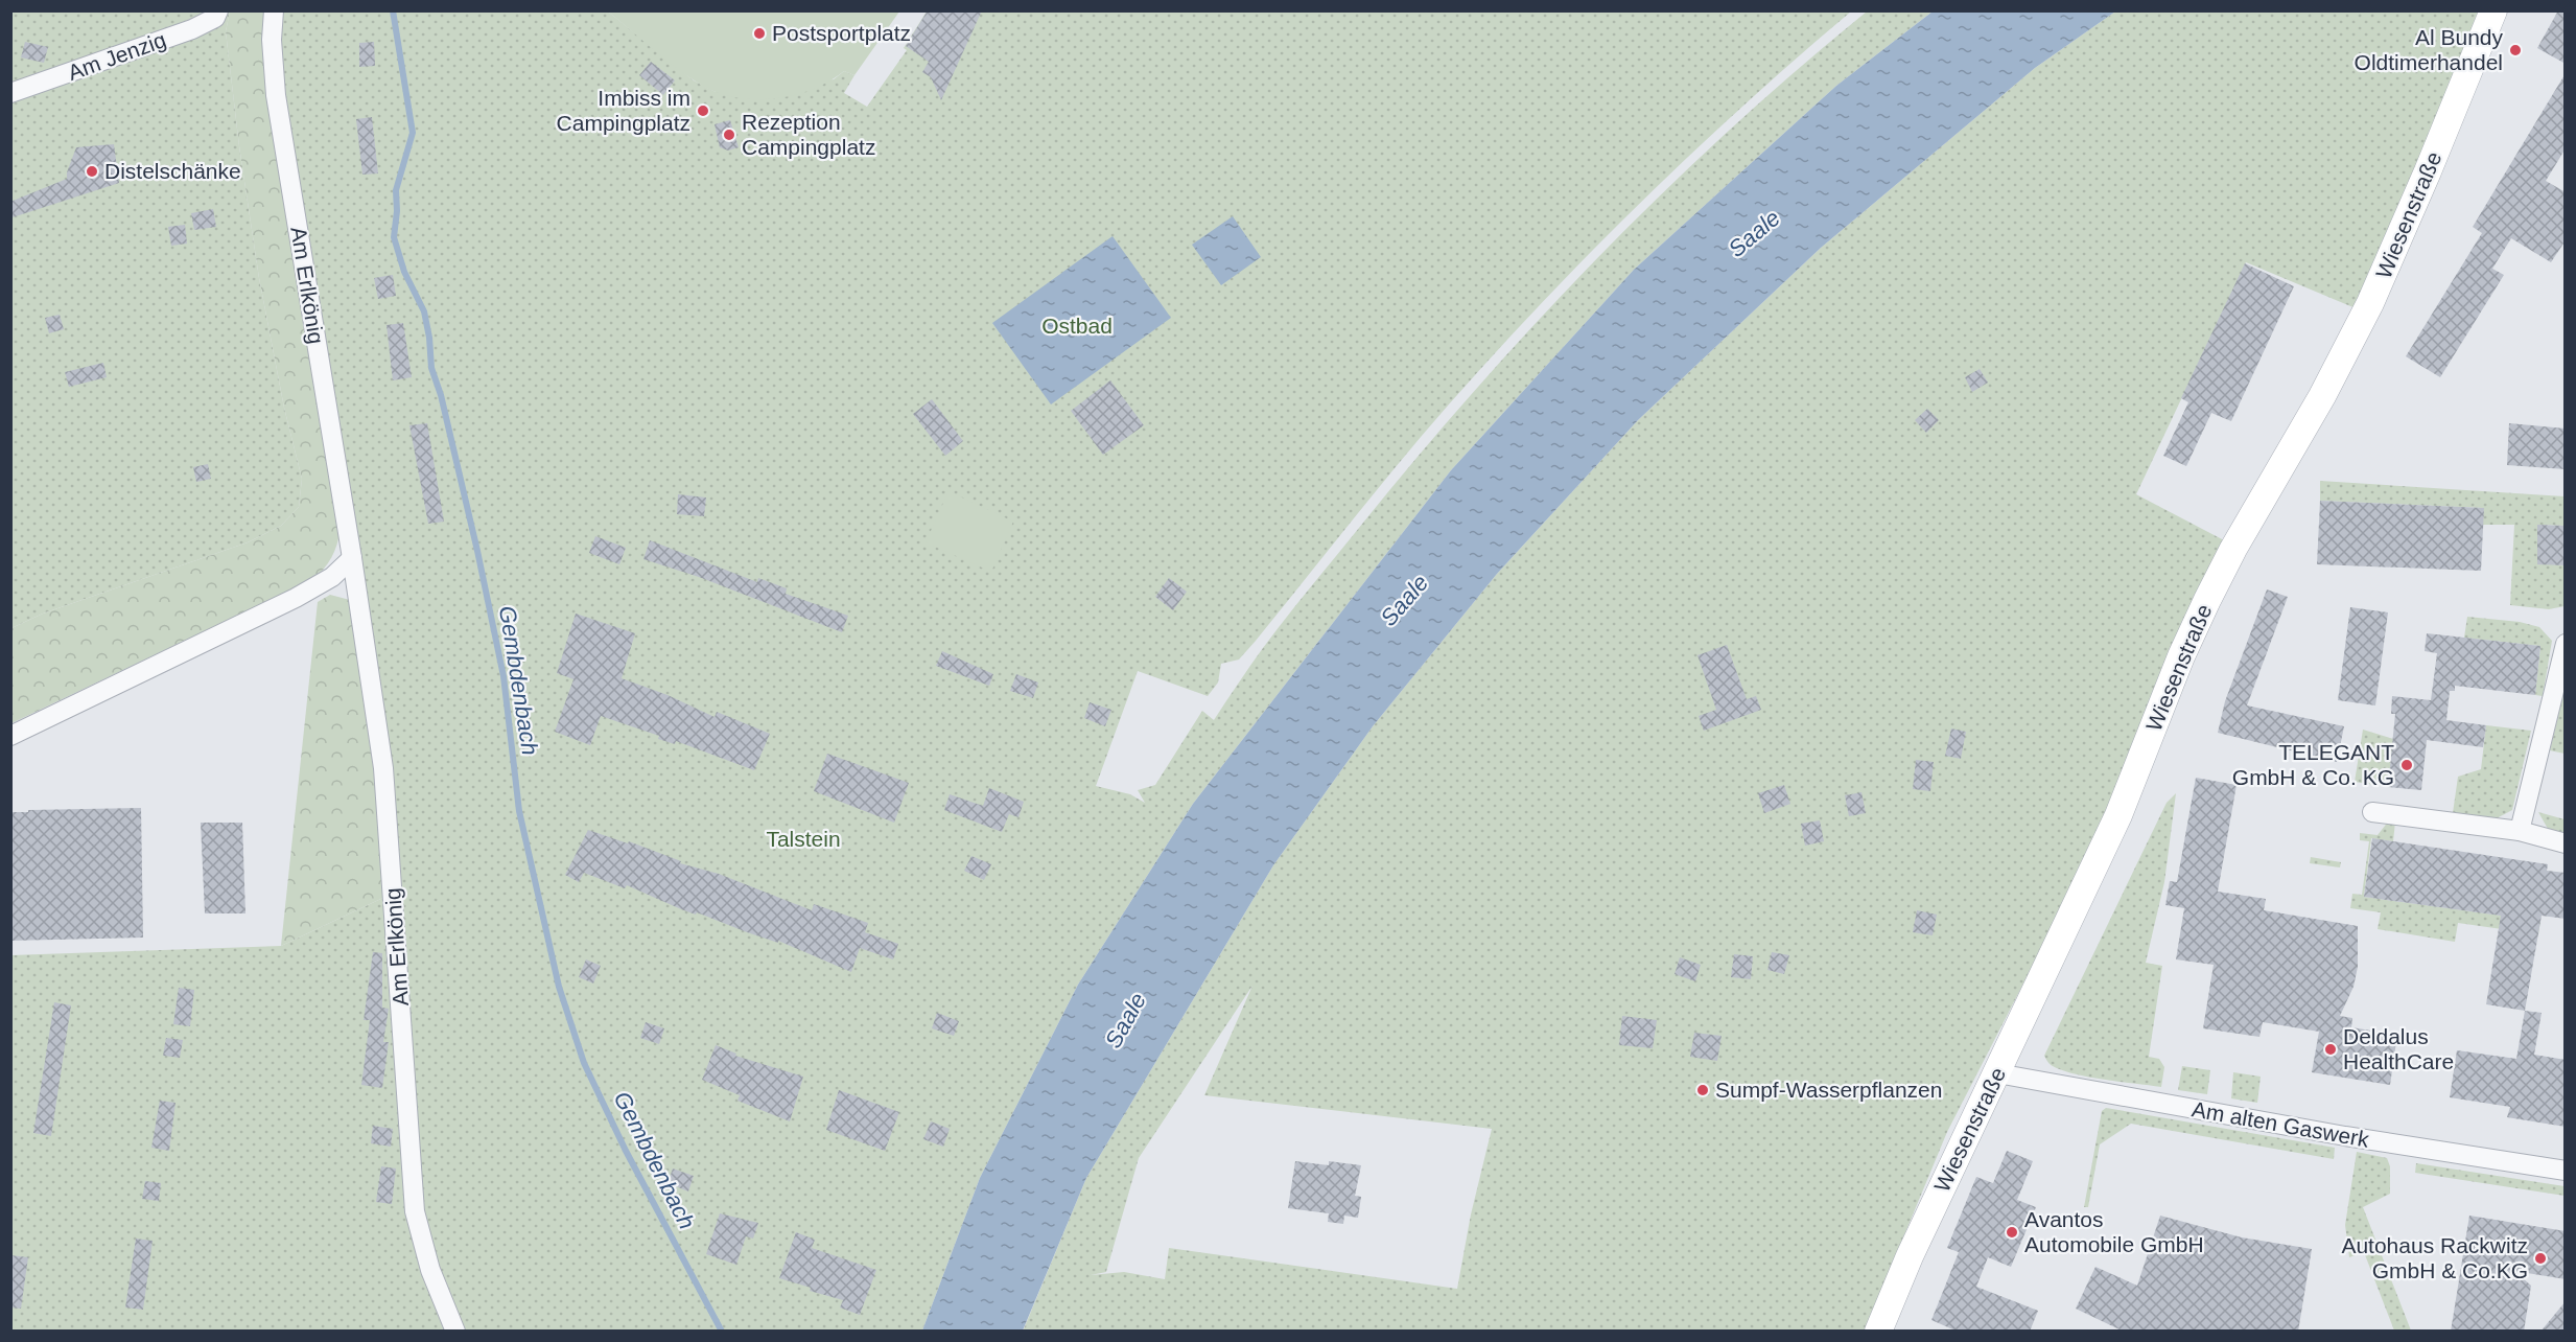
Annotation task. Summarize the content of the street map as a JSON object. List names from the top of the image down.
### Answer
{
  "streets": {
    "street": [
      "Am Jenzig",
      "Wiesenstraße",
      "Am Erlkönig",
      "Am alten Gaswerk"
    ]
  },
  "crossings": [
    ["Wiesenstraße", "Am alten Gaswerk"]
  ],
  "water": ["Saale", "Gembdenbach"],
  "parks": ["Ostbad", "Talstein"],
  "places": [
    "Postsportplatz",
    "Al Bundy Oldtimerhandel",
    "Imbiss im Campingplatz",
    "Rezeption Campingplatz",
    "Distelschänke",
    "TELEGANT GmbH & Co. KG",
    "Deldalus HealthCare",
    "Sumpf-Wasserpflanzen",
    "Avantos Automobile GmbH",
    "Autohaus Rackwitz GmbH & Co.KG"
  ]
}
